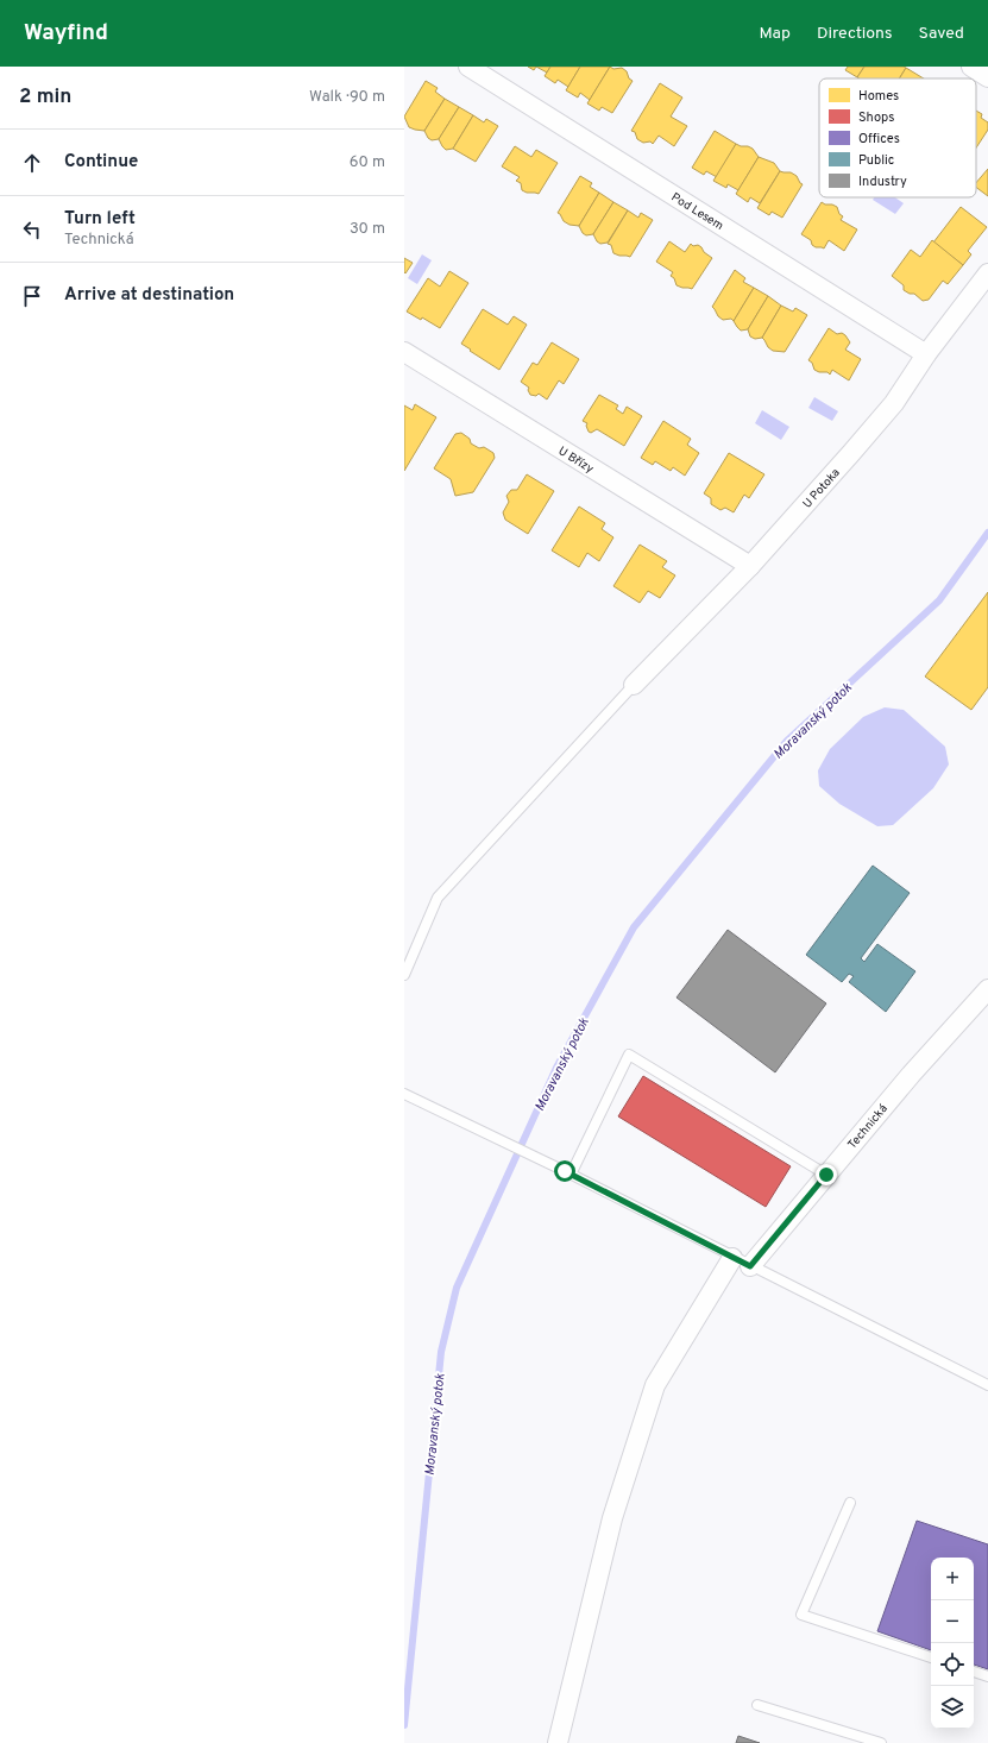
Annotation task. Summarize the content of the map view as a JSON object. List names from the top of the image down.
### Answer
{
  "streets": {
    "street": [
      "Pod Lesem",
      "U Břízy",
      "U Potoka",
      "Technická"
    ]
  },
  "crossings": [
    ["Pod Lesem", "U Potoka"],
    ["U Břízy", "U Potoka"]
  ],
  "water": ["Moravanský potok"],
  "legend": [
    "Homes",
    "Shops",
    "Offices",
    "Public",
    "Industry"
  ],
  "page": {
    "header": "Wayfind",
    "nav": ["Map", "Directions", "Saved"],
    "heading": ["2 min", "Walk · 90 m"],
    "list": [
      ["Continue", "60 m"],
      ["Turn left", "Technická", "30 m"],
      "Arrive at destination"
    ],
    "map_buttons": ["+", "−"]
  }
}
